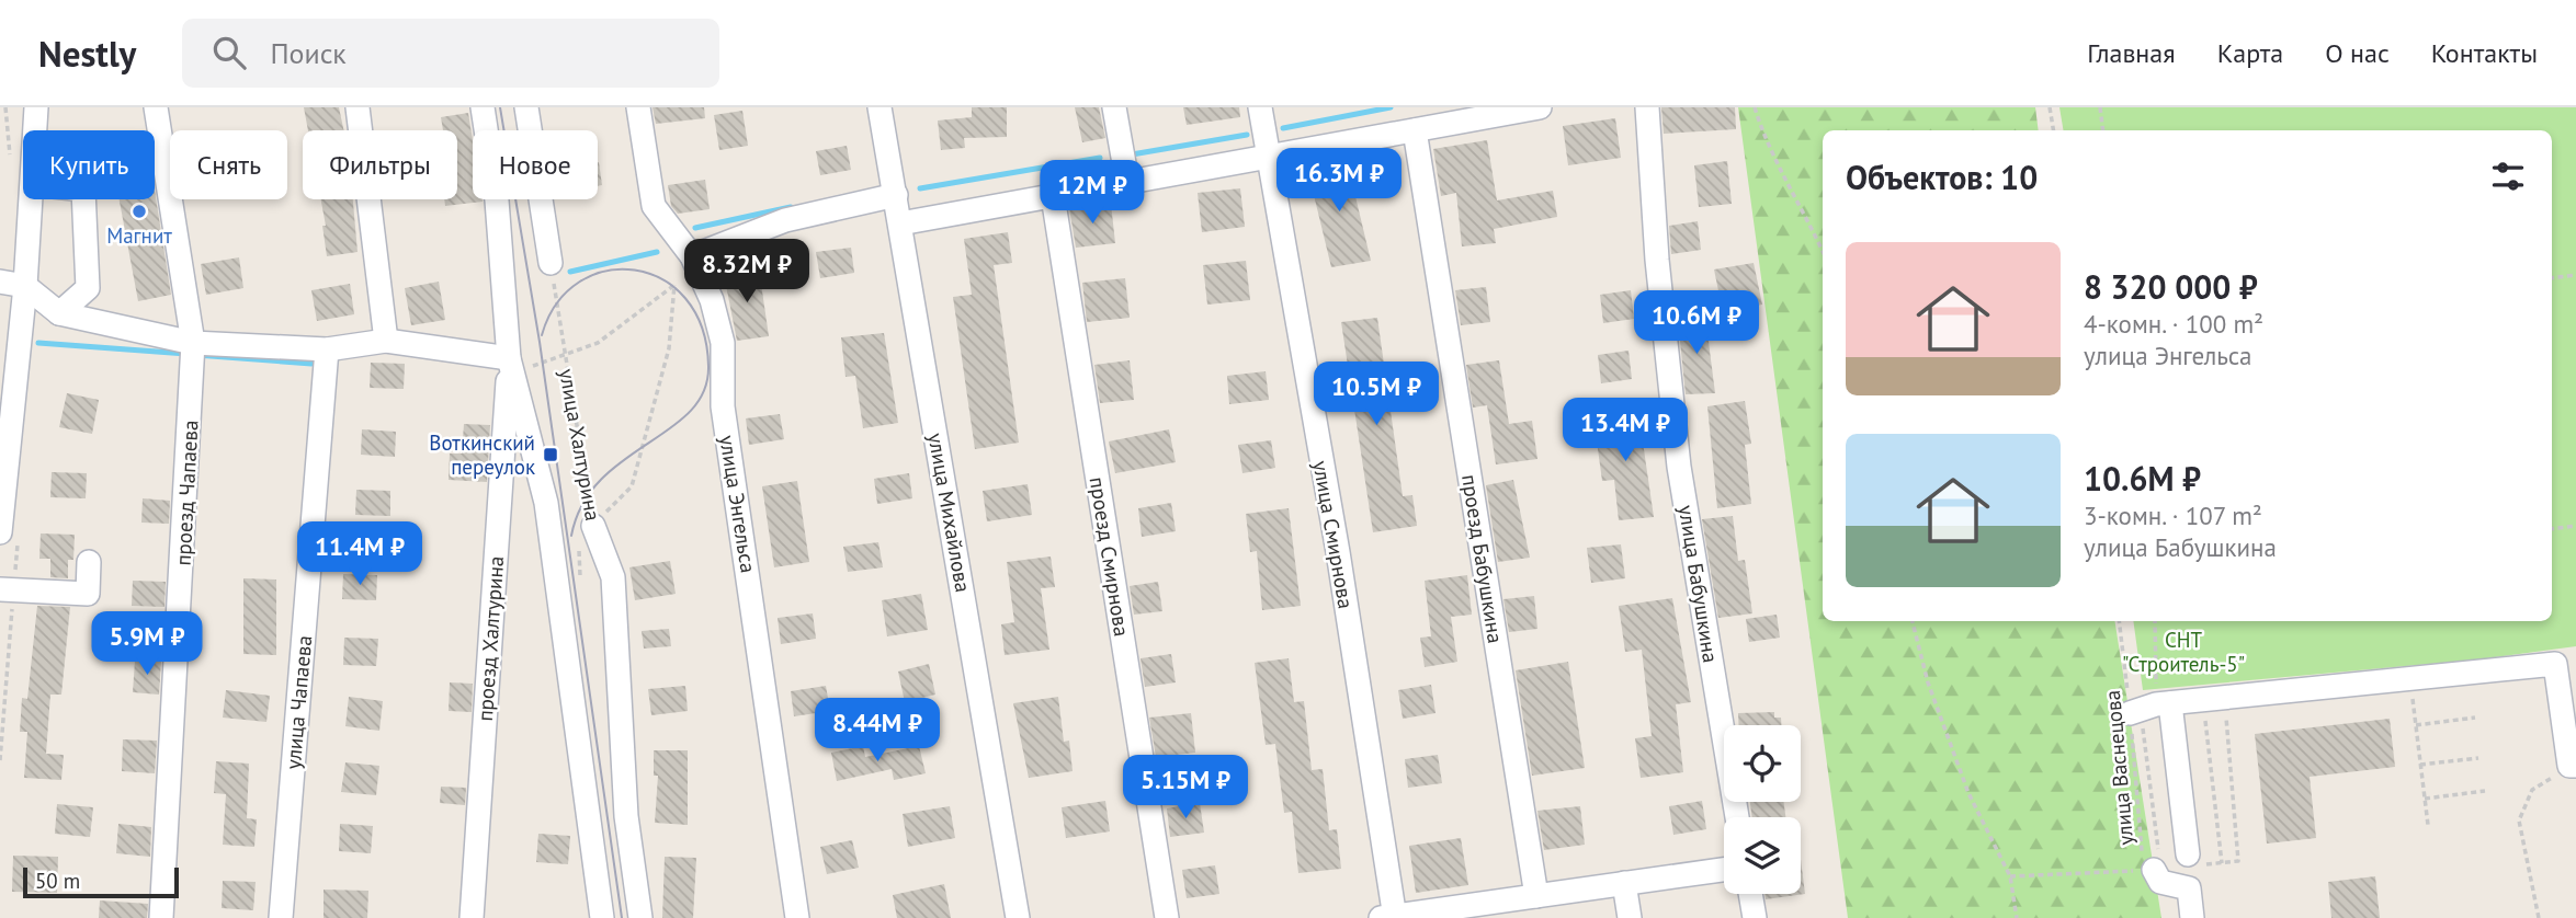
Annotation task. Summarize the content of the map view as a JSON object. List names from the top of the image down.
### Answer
{
  "streets": {
    "street": [
      "улица Халтурина",
      "проезд Чапаева",
      "улица Энгельса",
      "улица Михайлова",
      "улица Смирнова",
      "проезд Смирнова",
      "проезд Бабушкина",
      "улица Бабушкина",
      "проезд Халтурина",
      "улица Чапаева"
    ],
    "path": ["улица Васнецова"]
  },
  "parks": ["СНТ \"Строитель-5\""],
  "places": {
    "other": ["Магнит"],
    "transit": ["Воткинский переулок"]
  },
  "scale_bar": "50 m",
  "page": {
    "header": "Nestly",
    "search": "Поиск",
    "nav": [
      "Главная",
      "Карта",
      "О нас",
      "Контакты"
    ],
    "chip": [
      "Купить",
      "Снять",
      "Фильтры",
      "Новое"
    ],
    "heading": "Объектов: 10",
    "price": [
      "16.3M ₽",
      "12M ₽",
      "8.32M ₽",
      "10.6M ₽",
      "10.5M ₽",
      "13.4M ₽",
      "11.4M ₽",
      "5.9M ₽",
      "8.44M ₽",
      "5.15M ₽"
    ],
    "list": [
      {
        "name": "8 320 000 ₽",
        "note": "4-комн. · 100 m² · улица Энгельса"
      },
      {
        "name": "10.6M ₽",
        "note": "3-комн. · 107 m² · улица Бабушкина"
      }
    ],
    "scale": "50 m"
  }
}
